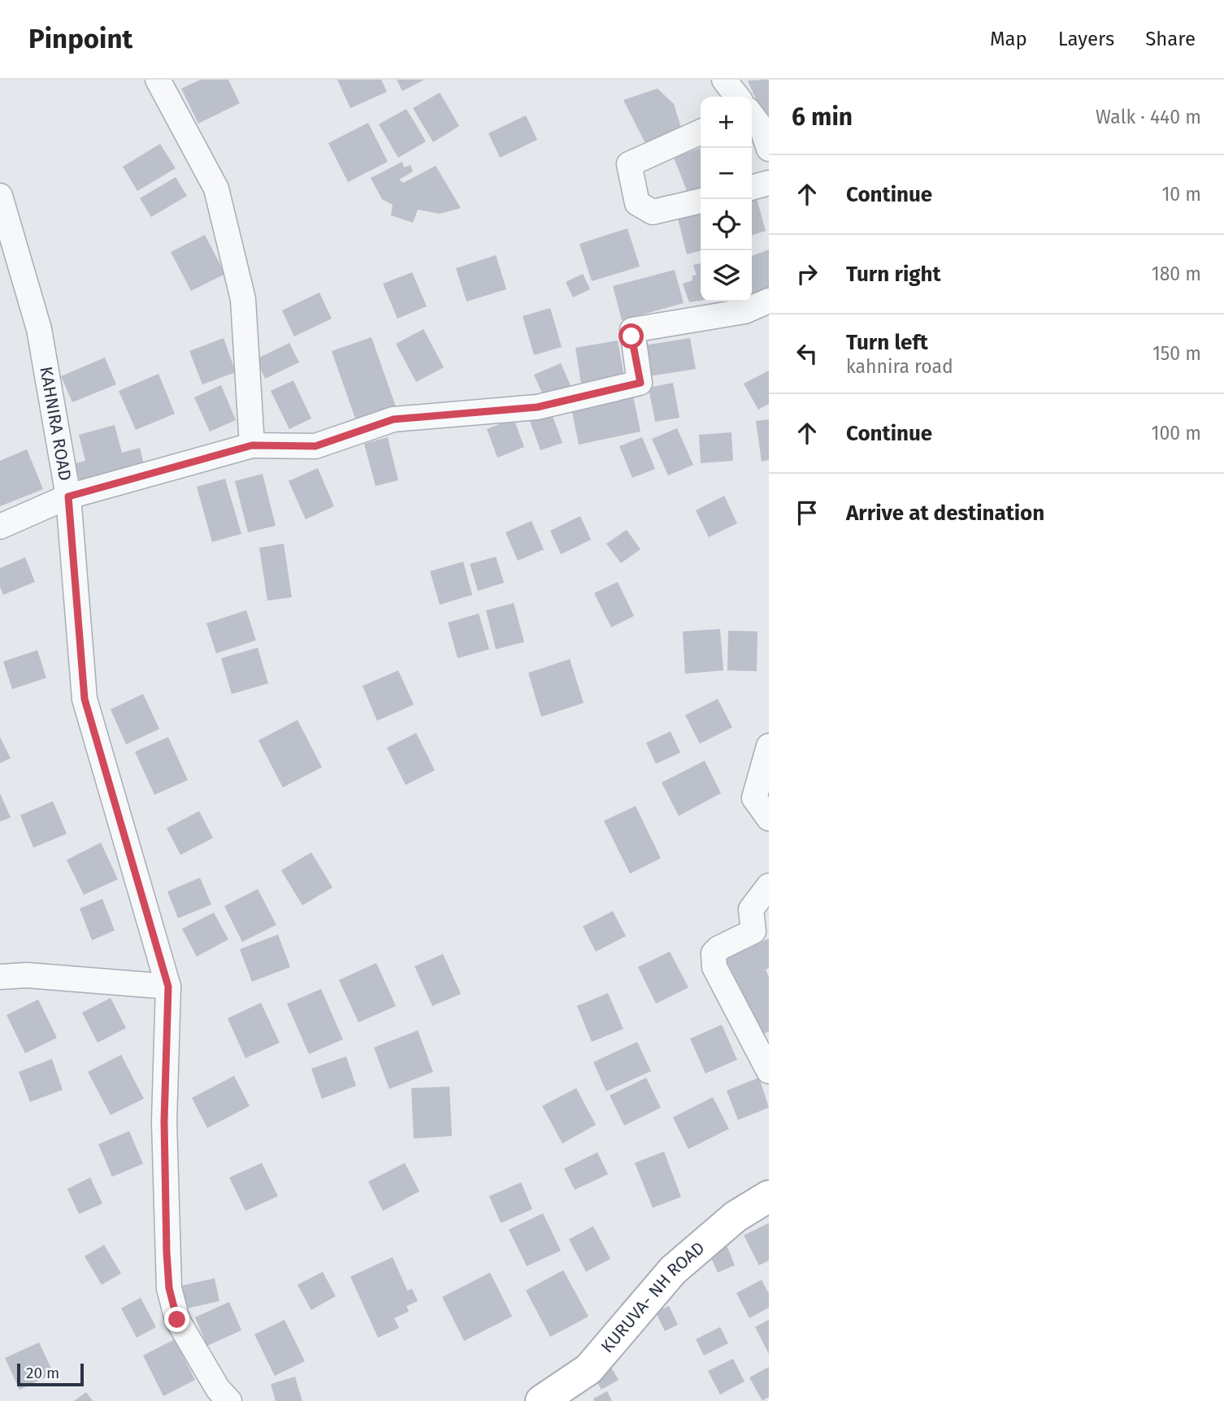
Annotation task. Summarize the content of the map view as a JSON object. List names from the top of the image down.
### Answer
{
  "streets": {
    "main road": ["KURUVA- NH ROAD"],
    "street": ["KAHNIRA ROAD"]
  },
  "scale_bar": "20 m",
  "page": {
    "header": "Pinpoint",
    "nav": ["Map", "Layers", "Share"],
    "heading": ["6 min", "Walk · 440 m"],
    "map_buttons": ["+", "−"],
    "list": [
      ["Continue", "10 m"],
      ["Turn right", "180 m"],
      ["Turn left", "kahnira road", "150 m"],
      ["Continue", "100 m"],
      "Arrive at destination"
    ],
    "scale": "20 m"
  }
}
